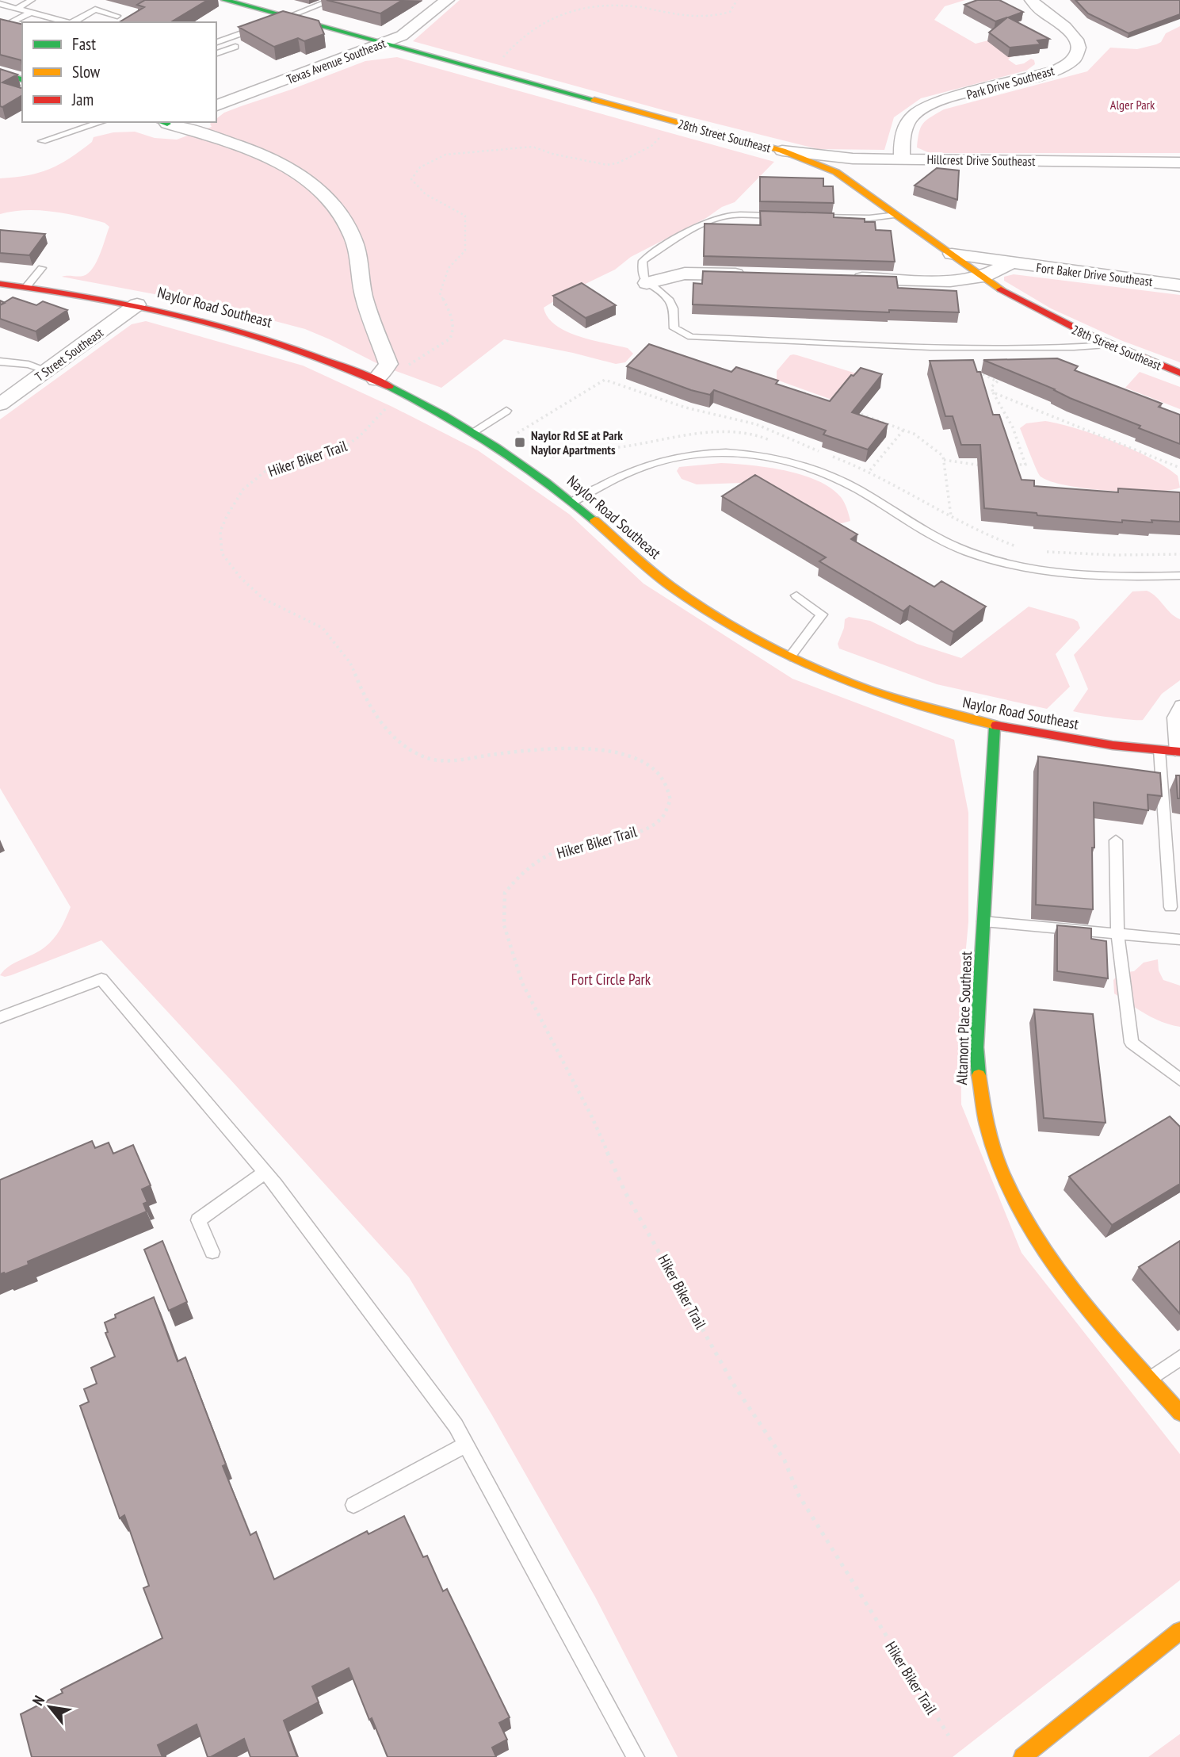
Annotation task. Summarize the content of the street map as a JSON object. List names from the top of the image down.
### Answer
{
  "streets": {
    "street": [
      "Texas Avenue Southeast",
      "Park Drive Southeast",
      "28th Street Southeast",
      "Hillcrest Drive Southeast",
      "Fort Baker Drive Southeast",
      "Naylor Road Southeast",
      "T Street Southeast",
      "Altamont Place Southeast"
    ],
    "path": ["Hiker Biker Trail"]
  },
  "crossings": [
    ["Texas Avenue Southeast", "28th Street Southeast"],
    ["Park Drive Southeast", "Hillcrest Drive Southeast"],
    ["28th Street Southeast", "Hillcrest Drive Southeast"],
    ["28th Street Southeast", "Fort Baker Drive Southeast"],
    ["Naylor Road Southeast", "T Street Southeast"],
    ["Naylor Road Southeast", "Altamont Place Southeast"]
  ],
  "parks": ["Alger Park", "Fort Circle Park"],
  "places": {
    "transit": ["Naylor Rd SE at Park Naylor Apartments"]
  },
  "legend": ["Fast", "Slow", "Jam"],
  "north": "top left"
}
